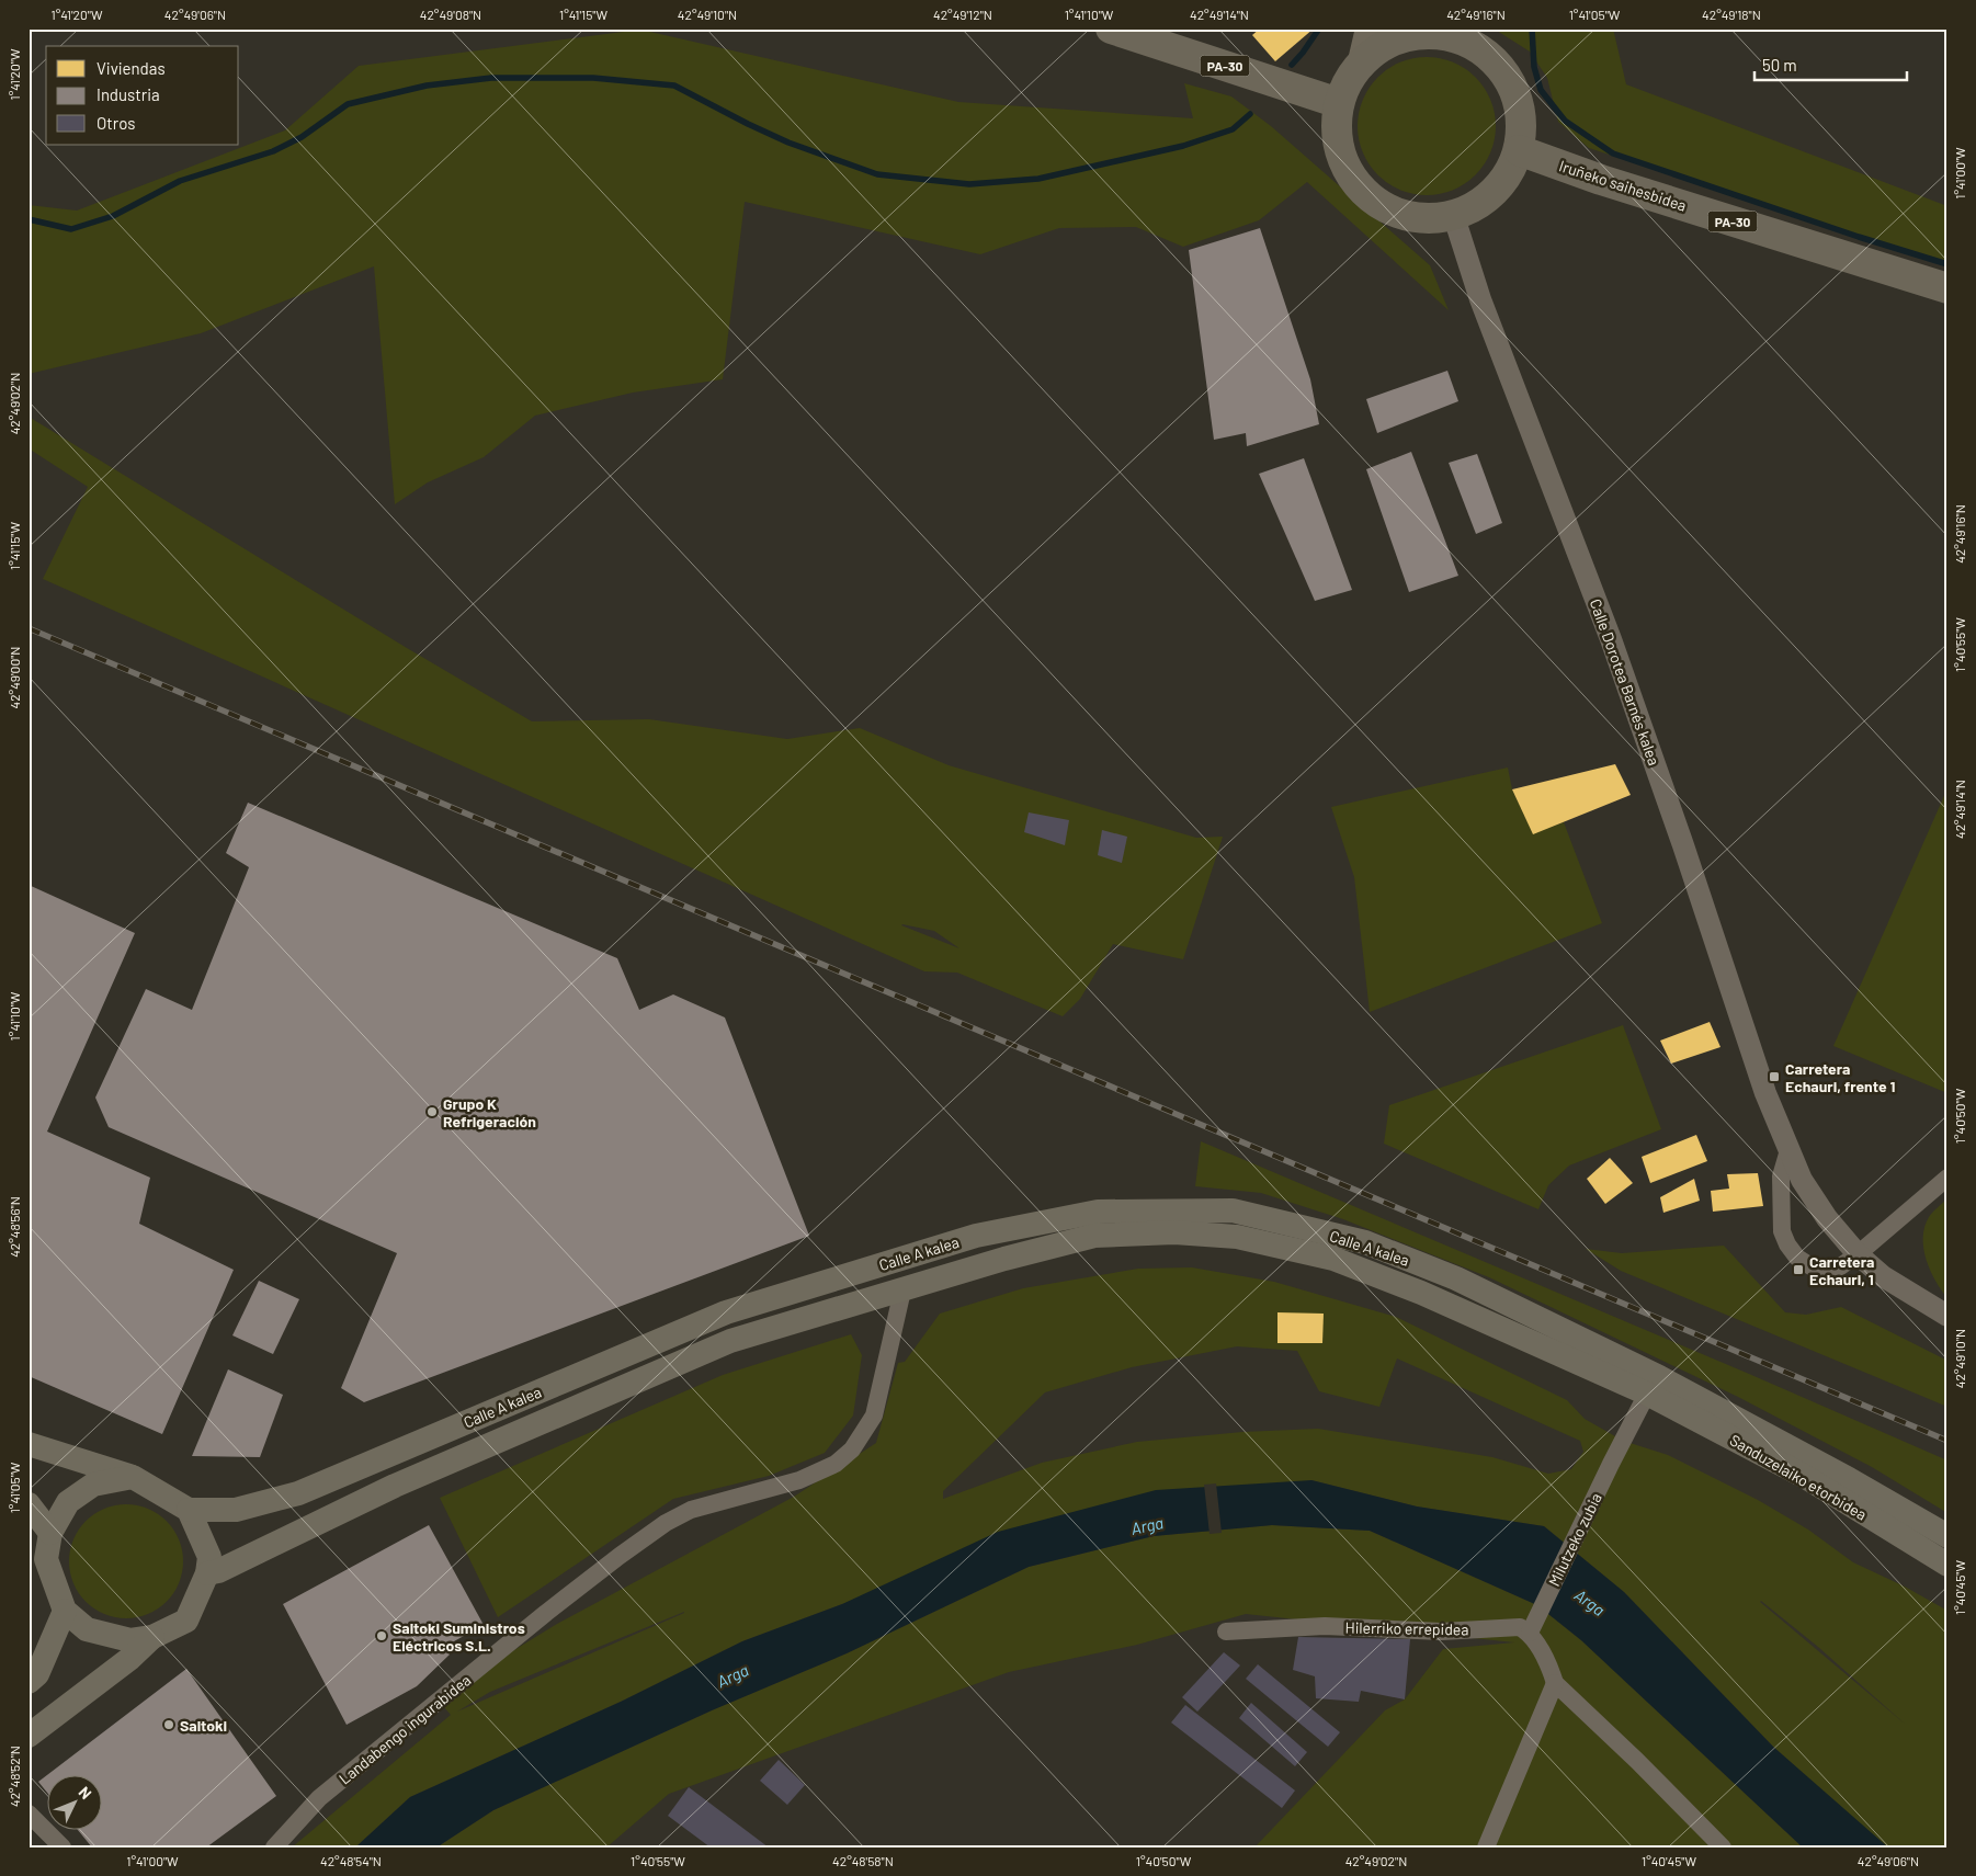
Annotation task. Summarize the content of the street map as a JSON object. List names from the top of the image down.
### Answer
{
  "streets": {
    "highway": ["PA-30", "Iruñeko saihesbidea"],
    "main road": ["Calle A kalea", "Sanduzelaiko etorbidea"],
    "street": [
      "Calle Dorotea Barnés kalea",
      "Milutzeko zubia",
      "Hilerriko errepidea",
      "Landabengo ingurabidea"
    ]
  },
  "crossings": [
    ["PA-30", "Iruñeko saihesbidea"],
    ["PA-30", "Calle Dorotea Barnés kalea"],
    ["Iruñeko saihesbidea", "Calle Dorotea Barnés kalea"],
    ["Calle A kalea", "Sanduzelaiko etorbidea"],
    ["Calle A kalea", "Milutzeko zubia"],
    ["Calle A kalea", "Landabengo ingurabidea"],
    ["Sanduzelaiko etorbidea", "Milutzeko zubia"],
    ["Milutzeko zubia", "Hilerriko errepidea"]
  ],
  "water": ["Arga"],
  "places": {
    "transit": ["Carretera Echauri, frente 1", "Carretera Echauri, 1"],
    "other": ["Grupo K Refrigeración", "Saltoki Suministros Eléctricos S.L.", "Saltoki"]
  },
  "legend": ["Viviendas", "Industria", "Otros"],
  "scale_bar": "50 m",
  "north": "top right",
  "coordinates": [
    "1°41'20\"W",
    "42°49'06\"N",
    "42°49'08\"N",
    "1°41'15\"W",
    "42°49'10\"N",
    "42°49'12\"N",
    "1°41'10\"W",
    "42°49'14\"N",
    "42°49'16\"N",
    "1°41'05\"W",
    "42°49'18\"N",
    "1°41'00\"W",
    "42°49'02\"N",
    "1°40'55\"W",
    "42°49'00\"N",
    "1°40'50\"W",
    "42°48'56\"N",
    "1°40'45\"W",
    "42°48'52\"N",
    "42°48'54\"N",
    "42°48'58\"N"
  ]
}
